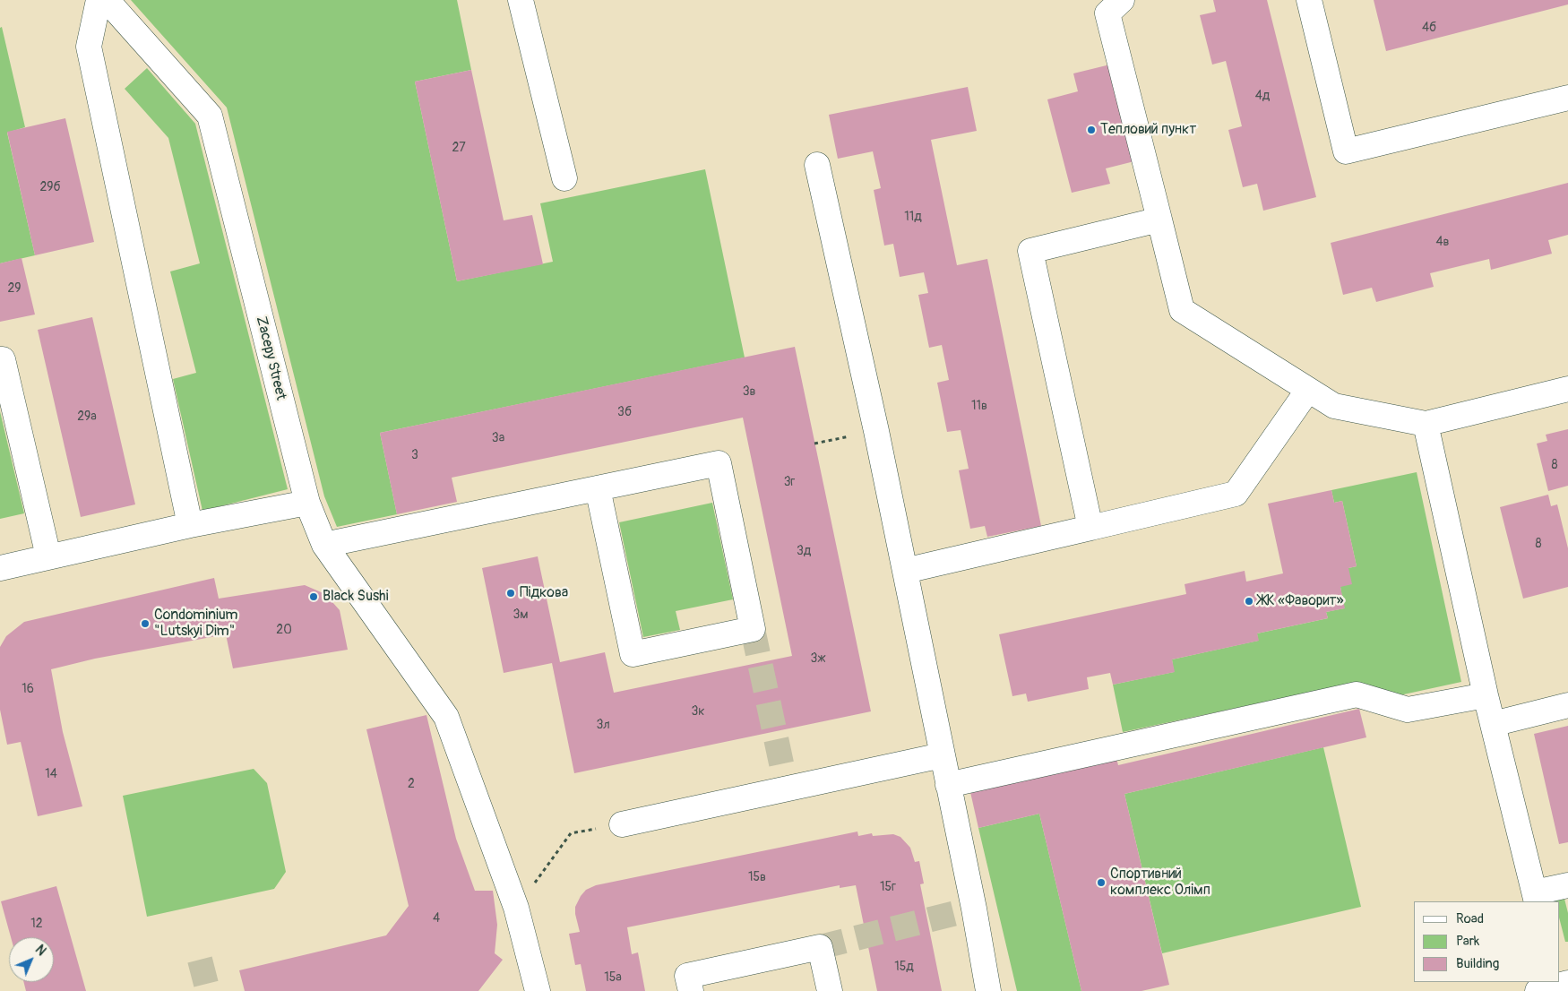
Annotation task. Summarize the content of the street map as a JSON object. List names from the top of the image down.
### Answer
{
  "streets": {
    "street": ["Zacepy Street"]
  },
  "places": [
    "Тепловий пункт",
    "Підкова",
    "Black Sushi",
    "ЖК «Фаворит»",
    "Condominium \"Lutskyi Dim\"",
    "Спортивний комплекс Олімп"
  ],
  "house_numbers": [
    "4б",
    "4д",
    "27",
    "29б",
    "11д",
    "4в",
    "29",
    "3в",
    "11в",
    "3б",
    "29а",
    "3а",
    "3",
    "8",
    "3г",
    "8",
    "3д",
    "3м",
    "20",
    "3ж",
    "16",
    "3к",
    "3л",
    "14",
    "2",
    "15в",
    "15г",
    "4",
    "12",
    "15д",
    "15а"
  ],
  "legend": ["Road", "Park", "Building"],
  "north": "top right"
}
